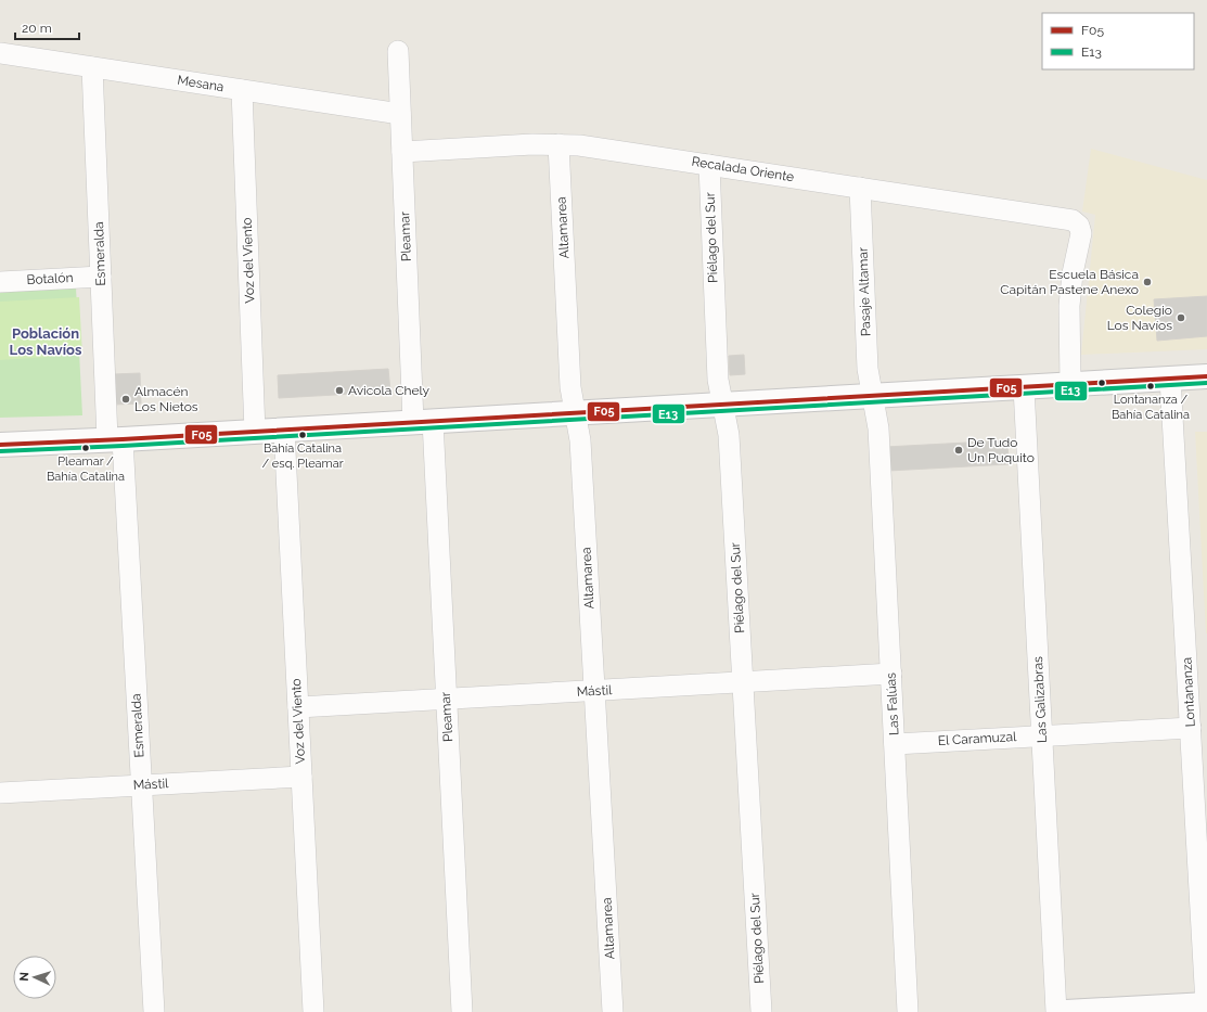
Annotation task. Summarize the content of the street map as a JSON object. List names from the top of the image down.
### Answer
{
  "streets": {
    "street": [
      "Mesana",
      "Recalada Oriente",
      "Altamarea",
      "Pleamar",
      "Piélago del Sur",
      "Esmeralda",
      "Voz del Viento",
      "Botalón",
      "Pasaje Altamar",
      "Mástil",
      "Lontananza",
      "Las Galizabras",
      "Las Falúas",
      "El Caramuzal"
    ]
  },
  "crossings": [
    ["Mesana", "Pleamar"],
    ["Mesana", "Esmeralda"],
    ["Mesana", "Voz del Viento"],
    ["Recalada Oriente", "Altamarea"],
    ["Recalada Oriente", "Pleamar"],
    ["Recalada Oriente", "Piélago del Sur"],
    ["Recalada Oriente", "Pasaje Altamar"],
    ["Altamarea", "Mástil"],
    ["Pleamar", "Mástil"],
    ["Piélago del Sur", "Mástil"],
    ["Esmeralda", "Botalón"],
    ["Esmeralda", "Mástil"],
    ["Voz del Viento", "Mástil"],
    ["Pasaje Altamar", "Las Falúas"],
    ["Mástil", "Las Falúas"],
    ["Lontananza", "El Caramuzal"],
    ["Las Galizabras", "El Caramuzal"],
    ["Las Falúas", "El Caramuzal"]
  ],
  "districts": ["Población Los Navíos"],
  "places": [
    "Escuela Básica Capitán Pastene Anexo",
    "Colegio Los Navíos",
    "Lontananza / Bahía Catalina",
    "Avicola Chely",
    "Almacén Los Nietos",
    "Bahía Catalina / esq. Pleamar",
    "Pleamar / Bahía Catalina",
    "De Tudo Un Puquito"
  ],
  "lines": ["transit line F05", "transit line E13"],
  "legend": ["F05", "E13"],
  "scale_bar": "20 m",
  "north": "left"
}
